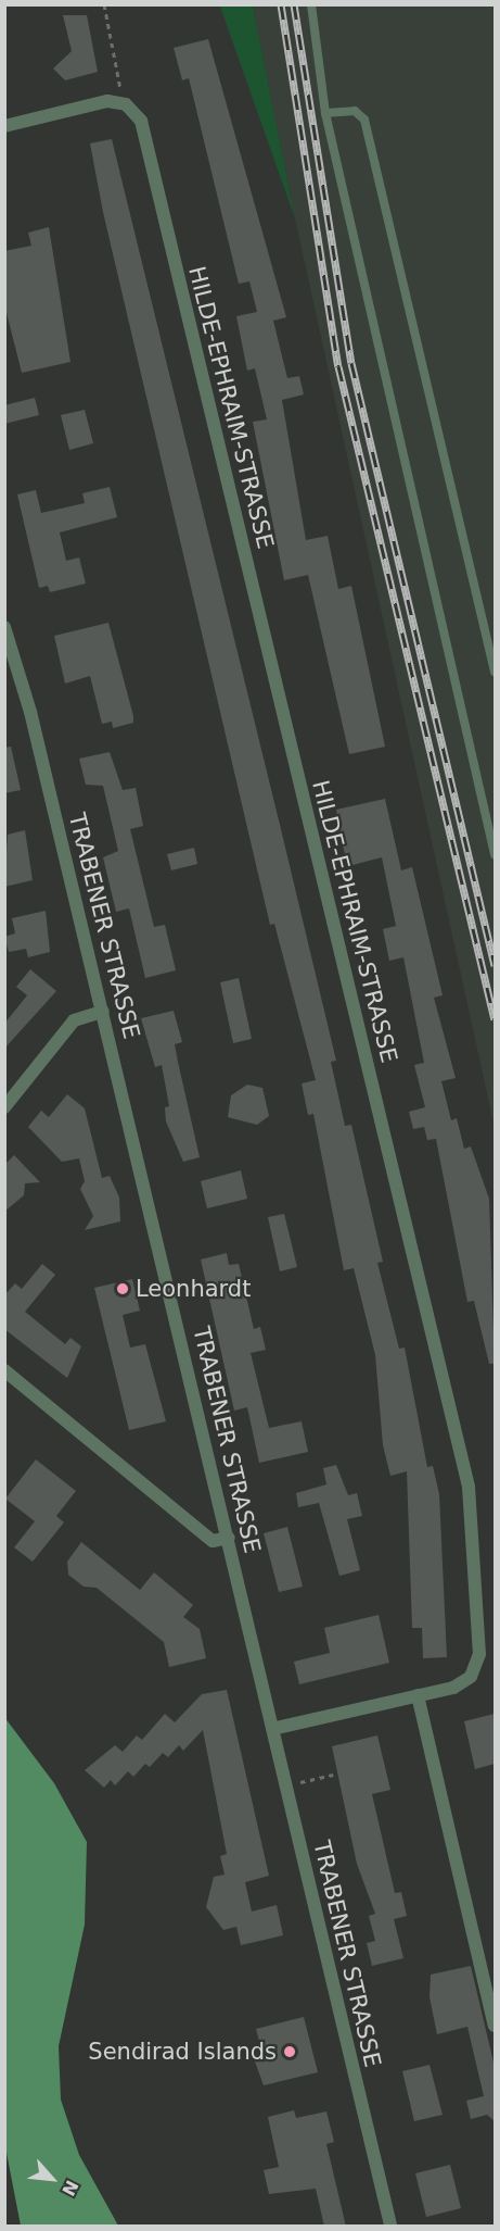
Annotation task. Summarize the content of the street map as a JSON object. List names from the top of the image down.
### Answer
{
  "streets": {
    "street": ["HILDE-EPHRAIM-STRASSE", "TRABENER STRASSE"]
  },
  "crossings": [
    ["HILDE-EPHRAIM-STRASSE", "TRABENER STRASSE"]
  ],
  "places": ["Leonhardt", "Sendirad Islands"],
  "north": "bottom right"
}
